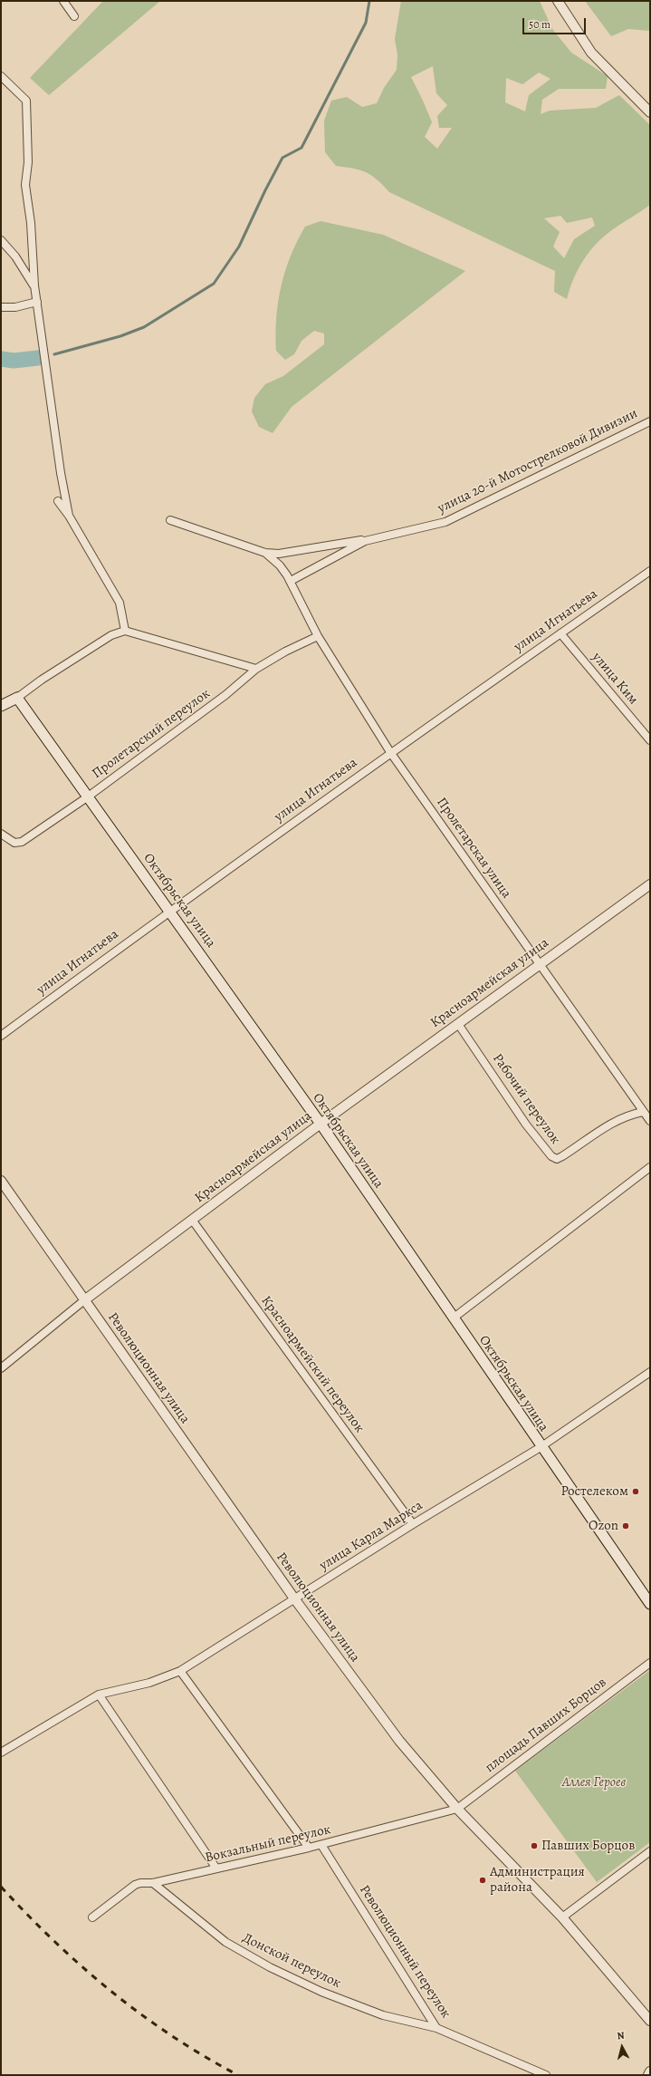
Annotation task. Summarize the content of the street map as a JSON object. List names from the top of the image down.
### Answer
{
  "streets": {
    "main road": ["Октябрьская улица"],
    "street": [
      "улица 20-й Мотострелковой Дивизии",
      "улица Игнатьева",
      "улица Ким",
      "Пролетарский переулок",
      "Пролетарская улица",
      "Красноармейская улица",
      "Рабочий переулок",
      "Красноармейский переулок",
      "Революционная улица",
      "улица Карла Маркса",
      "площадь Павших Борцов",
      "Вокзальный переулок",
      "Революционный переулок",
      "Донской переулок"
    ]
  },
  "crossings": [
    ["улица 20-й Мотострелковой Дивизии", "Пролетарская улица"],
    ["улица Игнатьева", "улица Ким"],
    ["улица Игнатьева", "Пролетарская улица"],
    ["улица Игнатьева", "Октябрьская улица"],
    ["Пролетарский переулок", "Пролетарская улица"],
    ["Пролетарский переулок", "Октябрьская улица"],
    ["Пролетарская улица", "Красноармейская улица"],
    ["Пролетарская улица", "Рабочий переулок"],
    ["Октябрьская улица", "Красноармейская улица"],
    ["Октябрьская улица", "улица Карла Маркса"],
    ["Красноармейская улица", "Рабочий переулок"],
    ["Красноармейская улица", "Красноармейский переулок"],
    ["Красноармейская улица", "Революционная улица"],
    ["Красноармейский переулок", "улица Карла Маркса"],
    ["Революционная улица", "улица Карла Маркса"],
    ["Революционная улица", "площадь Павших Борцов"],
    ["Революционная улица", "Вокзальный переулок"],
    ["площадь Павших Борцов", "Вокзальный переулок"],
    ["Вокзальный переулок", "Революционный переулок"],
    ["Вокзальный переулок", "Донской переулок"],
    ["Революционный переулок", "Донской переулок"]
  ],
  "parks": ["Аллея Героев"],
  "places": [
    "Ростелеком",
    "Ozon",
    "Павших Борцов",
    "Администрация района"
  ],
  "scale_bar": "50 m",
  "north": "top"
}
